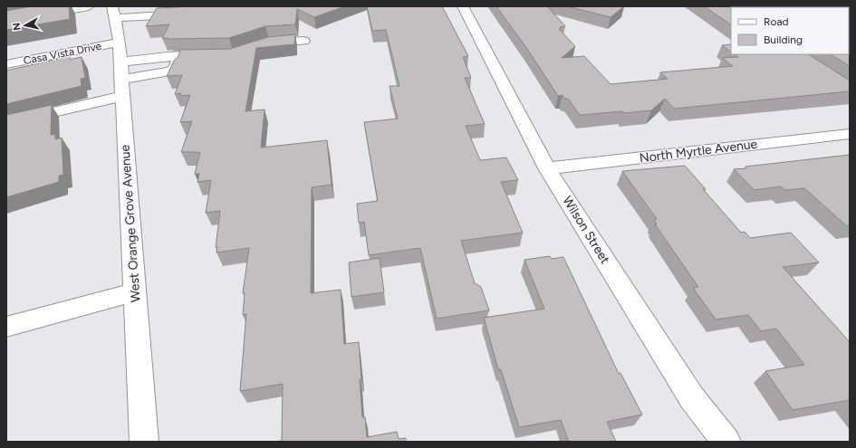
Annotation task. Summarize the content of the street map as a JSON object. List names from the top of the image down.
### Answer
{
  "streets": {
    "street": [
      "Casa Vista Drive",
      "North Myrtle Avenue",
      "West Orange Grove Avenue",
      "Wilson Street"
    ]
  },
  "crossings": [
    ["Casa Vista Drive", "West Orange Grove Avenue"],
    ["North Myrtle Avenue", "Wilson Street"]
  ],
  "legend": ["Road", "Building"],
  "north": "left"
}
